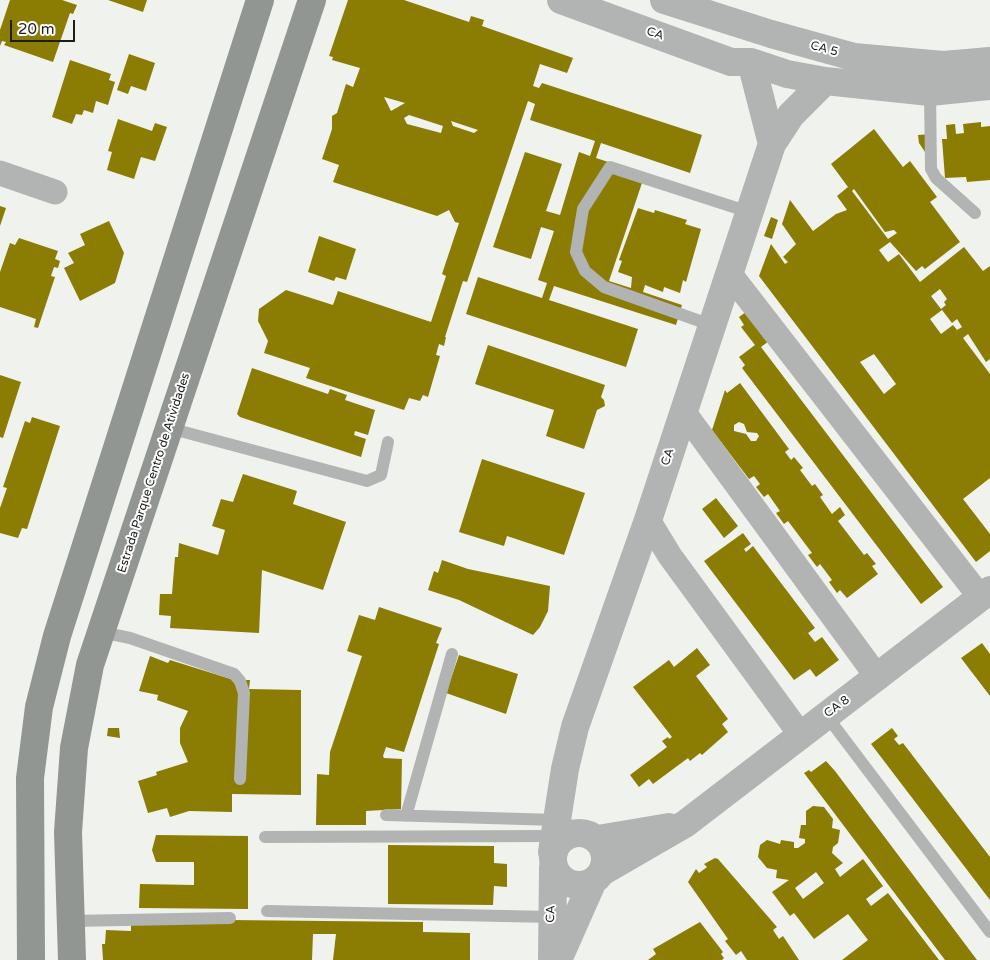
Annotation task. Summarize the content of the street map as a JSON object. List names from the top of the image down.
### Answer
{
  "streets": {
    "main road": ["Estrada Parque Centro de Atividades"],
    "street": ["CA", "CA 5", "CA 8"]
  },
  "crossings": [
    ["CA", "CA 8"]
  ],
  "scale_bar": "20 m"
}
